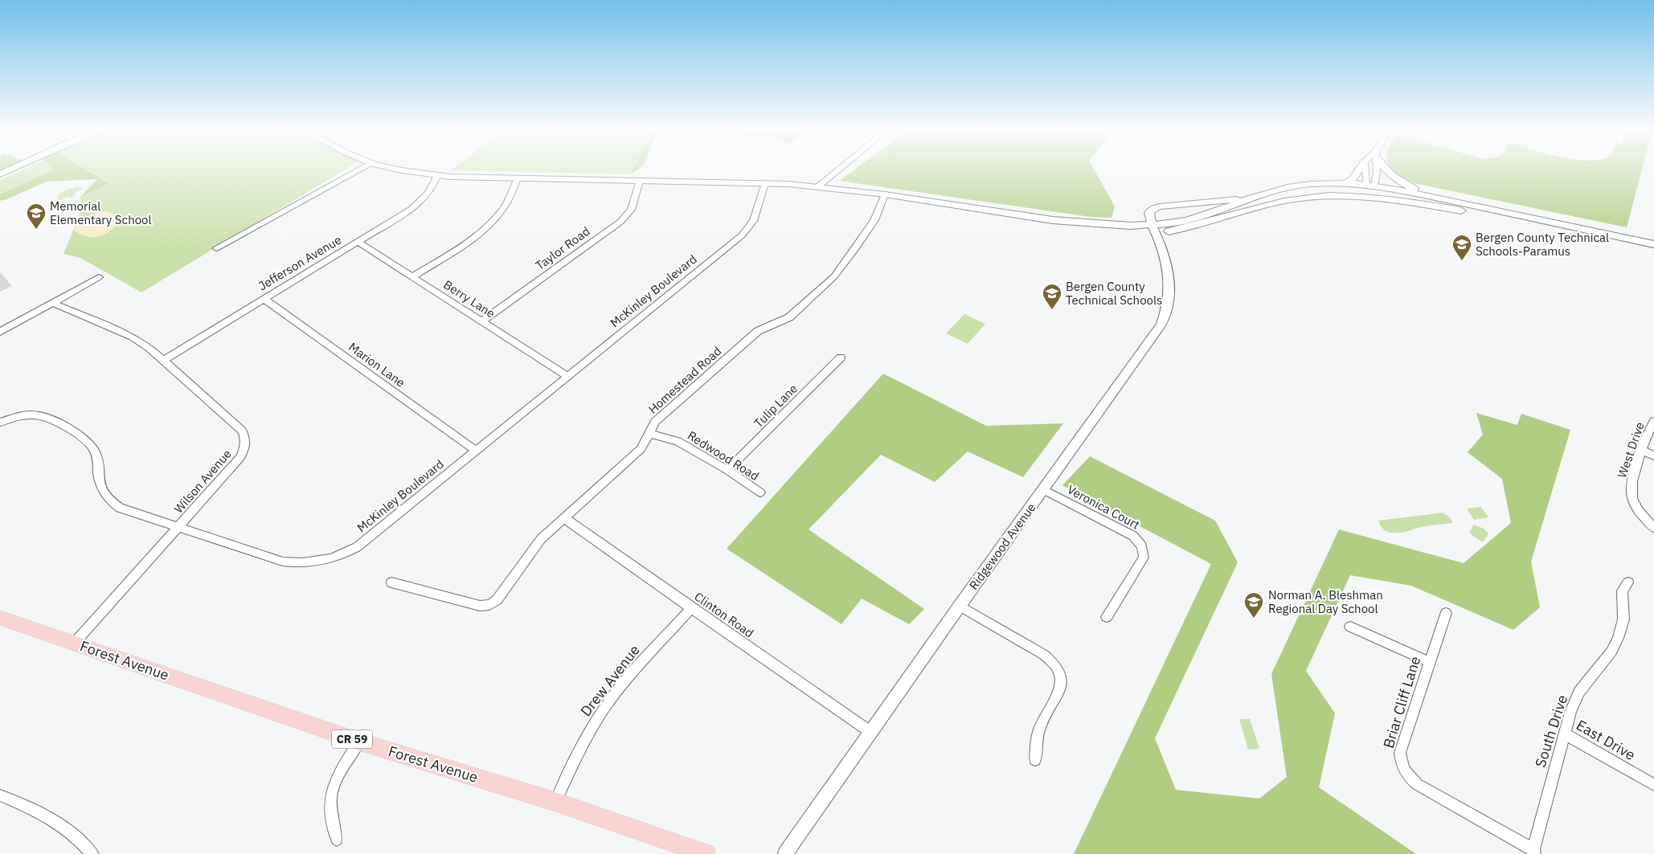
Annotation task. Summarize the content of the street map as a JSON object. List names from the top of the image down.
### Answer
{
  "streets": {
    "main road": ["Forest Avenue", "CR 59"],
    "street": [
      "Taylor Road",
      "Jefferson Avenue",
      "McKinley Boulevard",
      "Berry Lane",
      "Marion Lane",
      "Homestead Road",
      "Tulip Lane",
      "West Drive",
      "Redwood Road",
      "Wilson Avenue",
      "Veronica Court",
      "Ridgewood Avenue",
      "Clinton Road",
      "Drew Avenue",
      "Briar Cliff Lane",
      "South Drive",
      "East Drive"
    ]
  },
  "crossings": [
    ["Taylor Road", "Berry Lane"],
    ["Jefferson Avenue", "Berry Lane"],
    ["Jefferson Avenue", "Marion Lane"],
    ["Jefferson Avenue", "Wilson Avenue"],
    ["McKinley Boulevard", "Berry Lane"],
    ["McKinley Boulevard", "Marion Lane"],
    ["McKinley Boulevard", "Wilson Avenue"],
    ["Homestead Road", "Redwood Road"],
    ["Homestead Road", "Clinton Road"],
    ["Tulip Lane", "Redwood Road"],
    ["Wilson Avenue", "Forest Avenue"],
    ["Veronica Court", "Ridgewood Avenue"],
    ["Ridgewood Avenue", "Clinton Road"],
    ["Clinton Road", "Drew Avenue"],
    ["Forest Avenue", "Drew Avenue"],
    ["Briar Cliff Lane", "South Drive"],
    ["South Drive", "East Drive"]
  ],
  "places": {
    "school or university": [
      "Memorial Elementary School",
      "Bergen County Technical Schools-Paramus",
      "Bergen County Technical Schools",
      "Norman A. Bleshman Regional Day School"
    ]
  }
}
